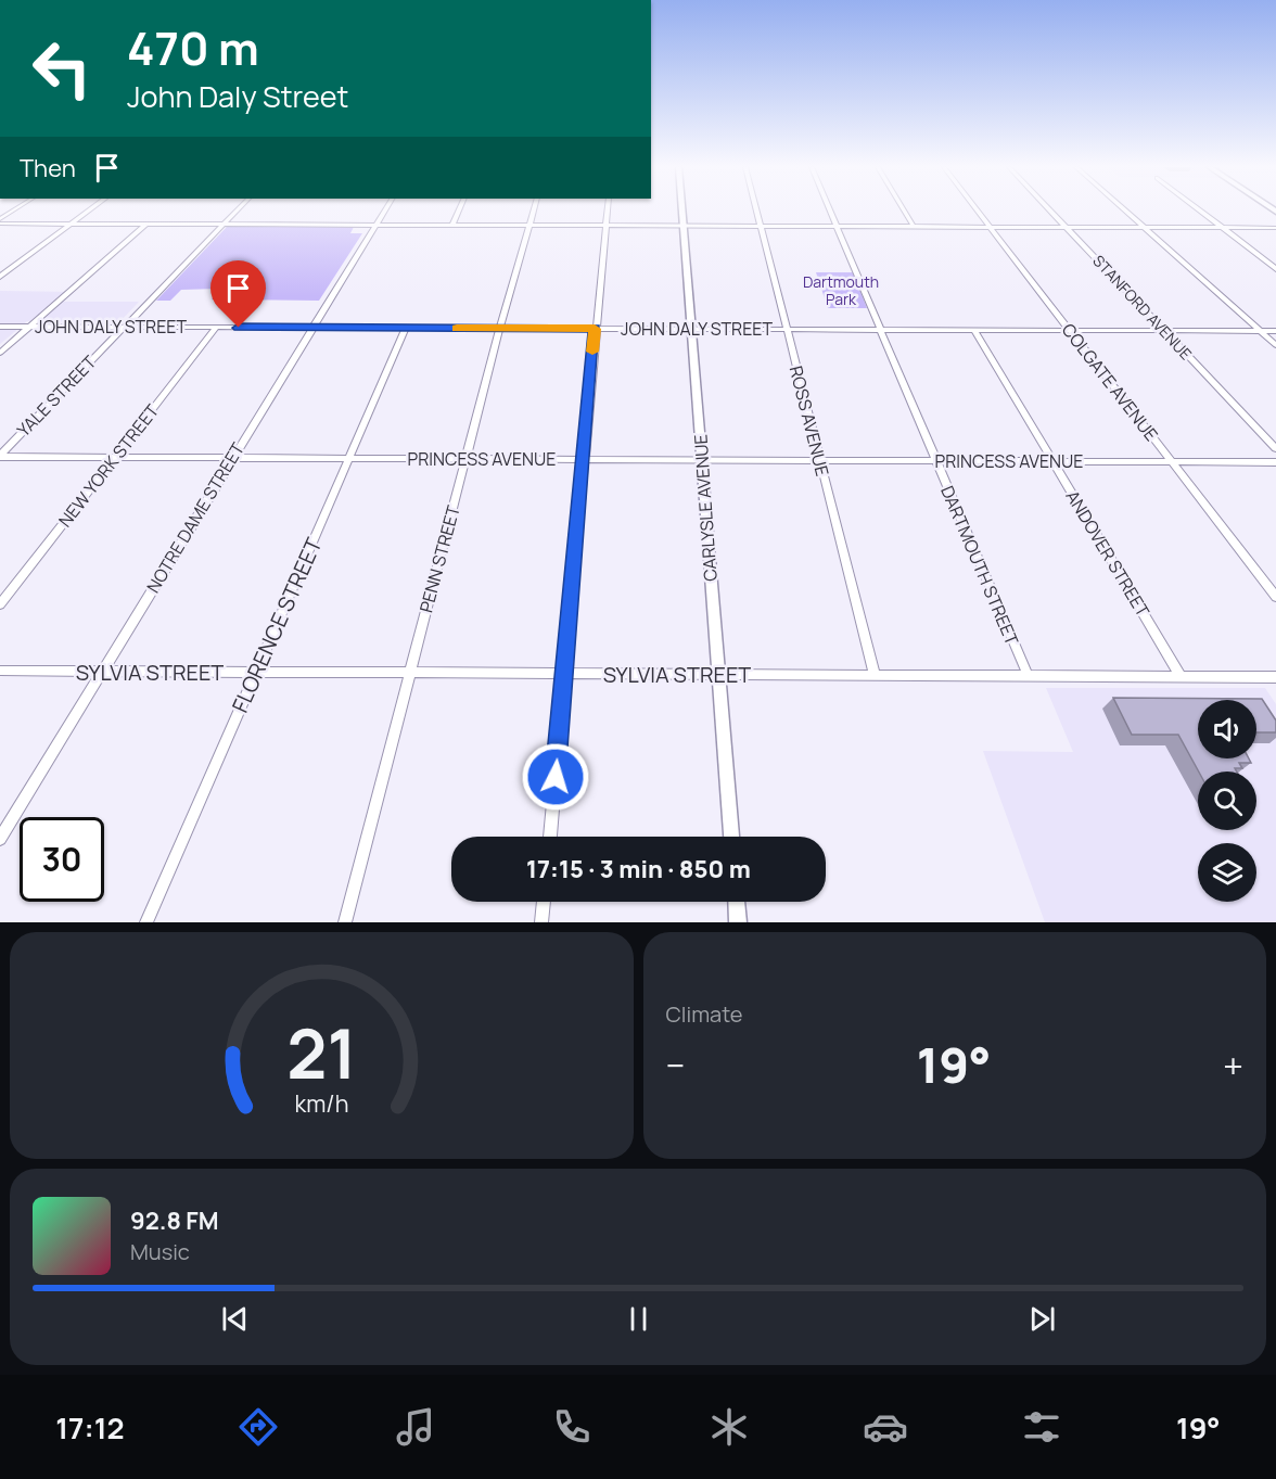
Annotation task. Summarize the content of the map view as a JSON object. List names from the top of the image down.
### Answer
{
  "streets": {
    "street": [
      "STANFORD AVENUE",
      "JOHN DALY STREET",
      "COLGATE AVENUE",
      "YALE STREET",
      "ROSS AVENUE",
      "PRINCESS AVENUE",
      "NEW YORK STREET",
      "CARLYSLE AVENUE",
      "NOTRE DAME STREET",
      "ANDOVER STREET",
      "PENN STREET",
      "DARTMOUTH STREET",
      "FLORENCE STREET",
      "SYLVIA STREET"
    ]
  },
  "crossings": [
    ["STANFORD AVENUE", "JOHN DALY STREET"],
    ["JOHN DALY STREET", "COLGATE AVENUE"],
    ["JOHN DALY STREET", "YALE STREET"],
    ["JOHN DALY STREET", "ROSS AVENUE"],
    ["JOHN DALY STREET", "NEW YORK STREET"],
    ["JOHN DALY STREET", "CARLYSLE AVENUE"],
    ["JOHN DALY STREET", "NOTRE DAME STREET"],
    ["JOHN DALY STREET", "ANDOVER STREET"],
    ["JOHN DALY STREET", "PENN STREET"],
    ["JOHN DALY STREET", "DARTMOUTH STREET"],
    ["JOHN DALY STREET", "FLORENCE STREET"],
    ["COLGATE AVENUE", "PRINCESS AVENUE"],
    ["YALE STREET", "PRINCESS AVENUE"],
    ["ROSS AVENUE", "PRINCESS AVENUE"],
    ["ROSS AVENUE", "SYLVIA STREET"],
    ["PRINCESS AVENUE", "NEW YORK STREET"],
    ["PRINCESS AVENUE", "CARLYSLE AVENUE"],
    ["PRINCESS AVENUE", "NOTRE DAME STREET"],
    ["PRINCESS AVENUE", "ANDOVER STREET"],
    ["PRINCESS AVENUE", "PENN STREET"],
    ["PRINCESS AVENUE", "DARTMOUTH STREET"],
    ["PRINCESS AVENUE", "FLORENCE STREET"],
    ["CARLYSLE AVENUE", "SYLVIA STREET"],
    ["NOTRE DAME STREET", "SYLVIA STREET"],
    ["ANDOVER STREET", "SYLVIA STREET"],
    ["PENN STREET", "SYLVIA STREET"],
    ["DARTMOUTH STREET", "SYLVIA STREET"],
    ["FLORENCE STREET", "SYLVIA STREET"]
  ],
  "parks": ["Dartmouth Park"],
  "page": {
    "turn": ["470 m", "John Daly Street"],
    "then": "Then",
    "limit": "30",
    "trip": "17:15 · 3 min · 850 m",
    "tile": "Climate",
    "heat": ["−", "19°", "+"],
    "song": ["92.8 FM", "Music"],
    "tabs": ["17:12", "19°"],
    "gauge": ["21", "km/h"]
  }
}
